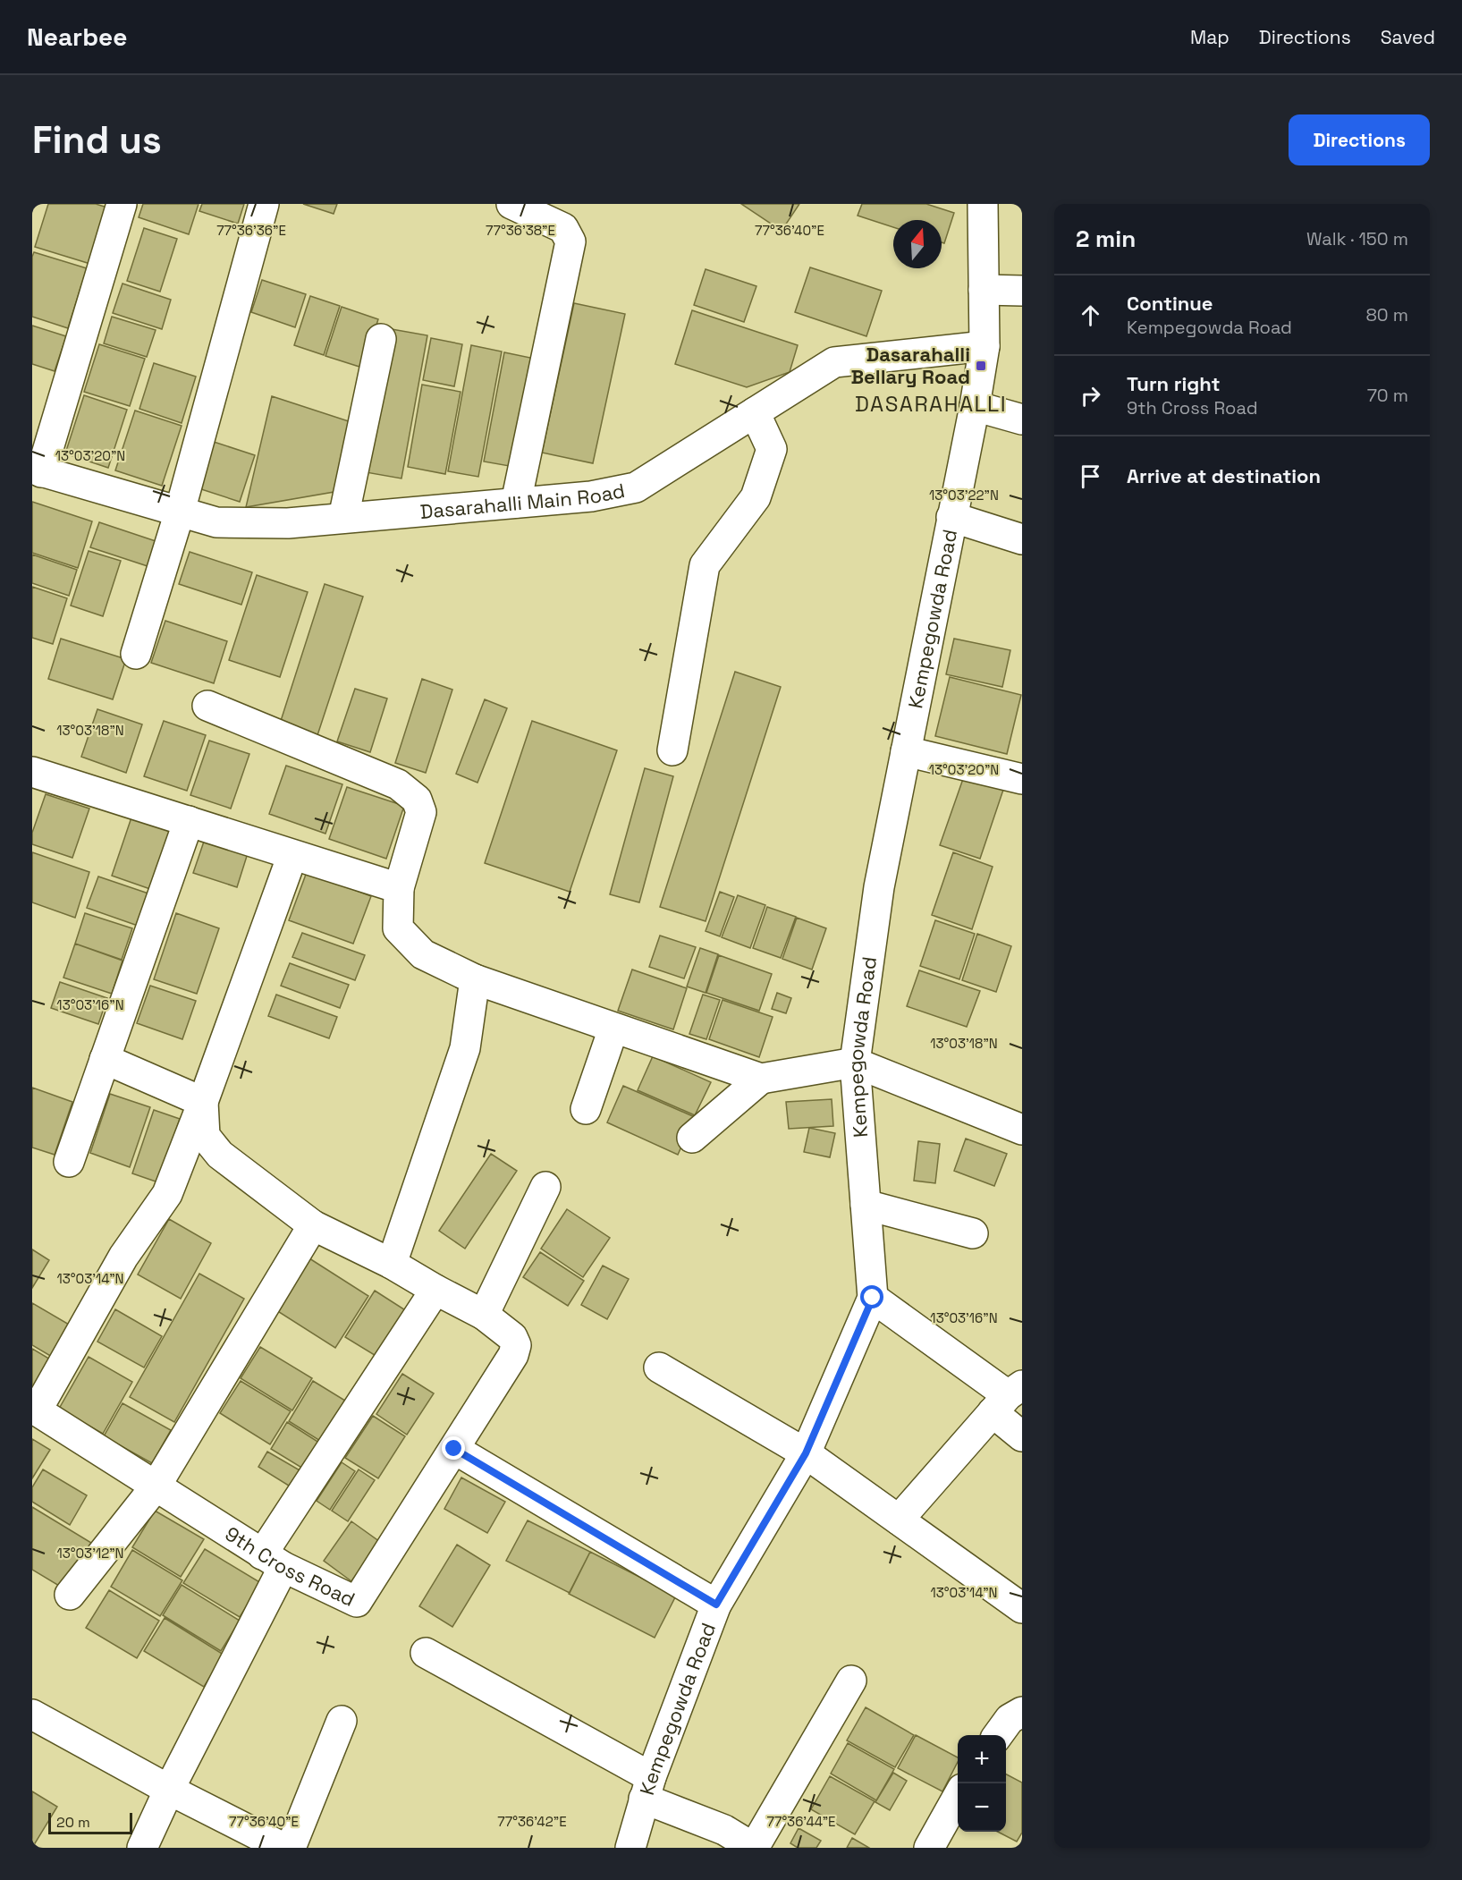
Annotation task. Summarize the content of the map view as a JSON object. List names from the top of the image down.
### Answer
{
  "streets": {
    "street": ["Dasarahalli Main Road", "Kempegowda Road", "9th Cross Road"]
  },
  "crossings": [
    ["Dasarahalli Main Road", "Kempegowda Road"]
  ],
  "districts": ["DASARAHALLI"],
  "places": {
    "transit": ["Dasarahalli Bellary Road"]
  },
  "scale_bar": "20 m",
  "north": "top",
  "page": {
    "header": "Nearbee",
    "nav": ["Map", "Directions", "Saved"],
    "buttons": "Directions",
    "title": "Find us",
    "heading": ["2 min", "Walk · 150 m"],
    "list": [
      ["Continue", "Kempegowda Road", "80 m"],
      ["Turn right", "9th Cross Road", "70 m"],
      "Arrive at destination"
    ],
    "map_buttons": ["+", "−"],
    "scale": "20 m"
  },
  "coordinates": [
    "77°36'36\"E",
    "77°36'38\"E",
    "77°36'40\"E",
    "13°03'20\"N",
    "13°03'22\"N",
    "13°03'18\"N",
    "13°03'16\"N",
    "13°03'14\"N",
    "13°03'12\"N",
    "77°36'42\"E",
    "77°36'44\"E"
  ]
}
